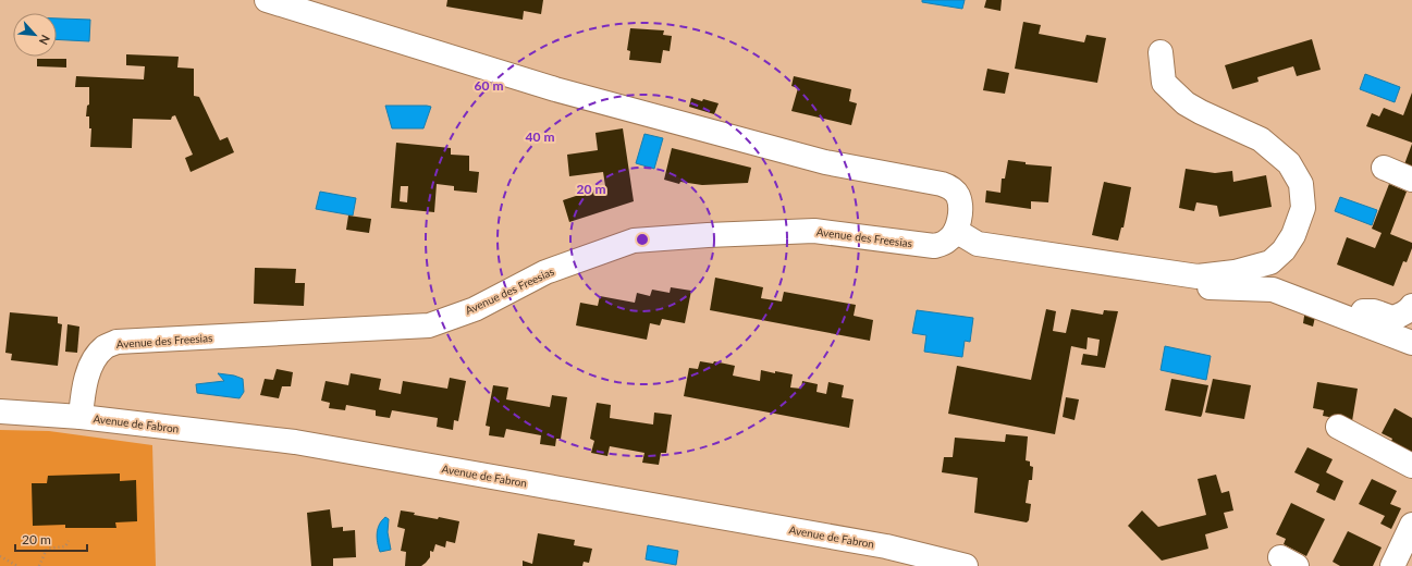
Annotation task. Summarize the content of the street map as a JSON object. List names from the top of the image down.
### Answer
{
  "streets": {
    "street": ["Avenue des Freesias", "Avenue de Fabron"]
  },
  "crossings": [
    ["Avenue des Freesias", "Avenue de Fabron"]
  ],
  "scale_bar": "20 m",
  "north": "bottom right",
  "rings": ["60 m", "40 m", "20 m"]
}
